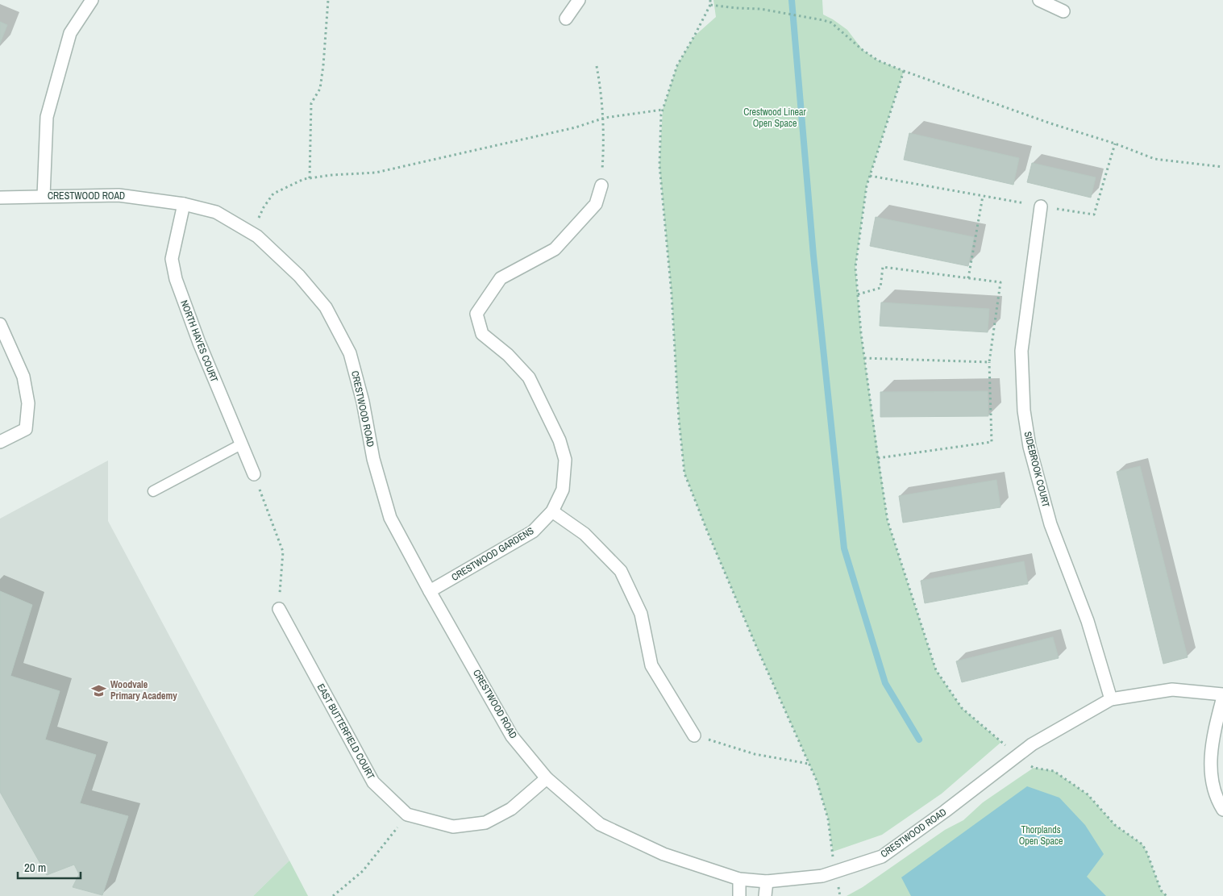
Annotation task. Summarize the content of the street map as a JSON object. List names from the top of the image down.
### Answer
{
  "streets": {
    "street": [
      "CRESTWOOD ROAD",
      "NORTH HAYES COURT",
      "SIDEBROOK COURT",
      "CRESTWOOD GARDENS",
      "EAST BUTTERFIELD COURT"
    ]
  },
  "crossings": [
    ["CRESTWOOD ROAD", "NORTH HAYES COURT"],
    ["CRESTWOOD ROAD", "SIDEBROOK COURT"],
    ["CRESTWOOD ROAD", "CRESTWOOD GARDENS"],
    ["CRESTWOOD ROAD", "EAST BUTTERFIELD COURT"]
  ],
  "parks": ["Crestwood Linear Open Space", "Thorplands Open Space"],
  "places": {
    "school or university": ["Woodvale Primary Academy"]
  },
  "scale_bar": "20 m"
}
